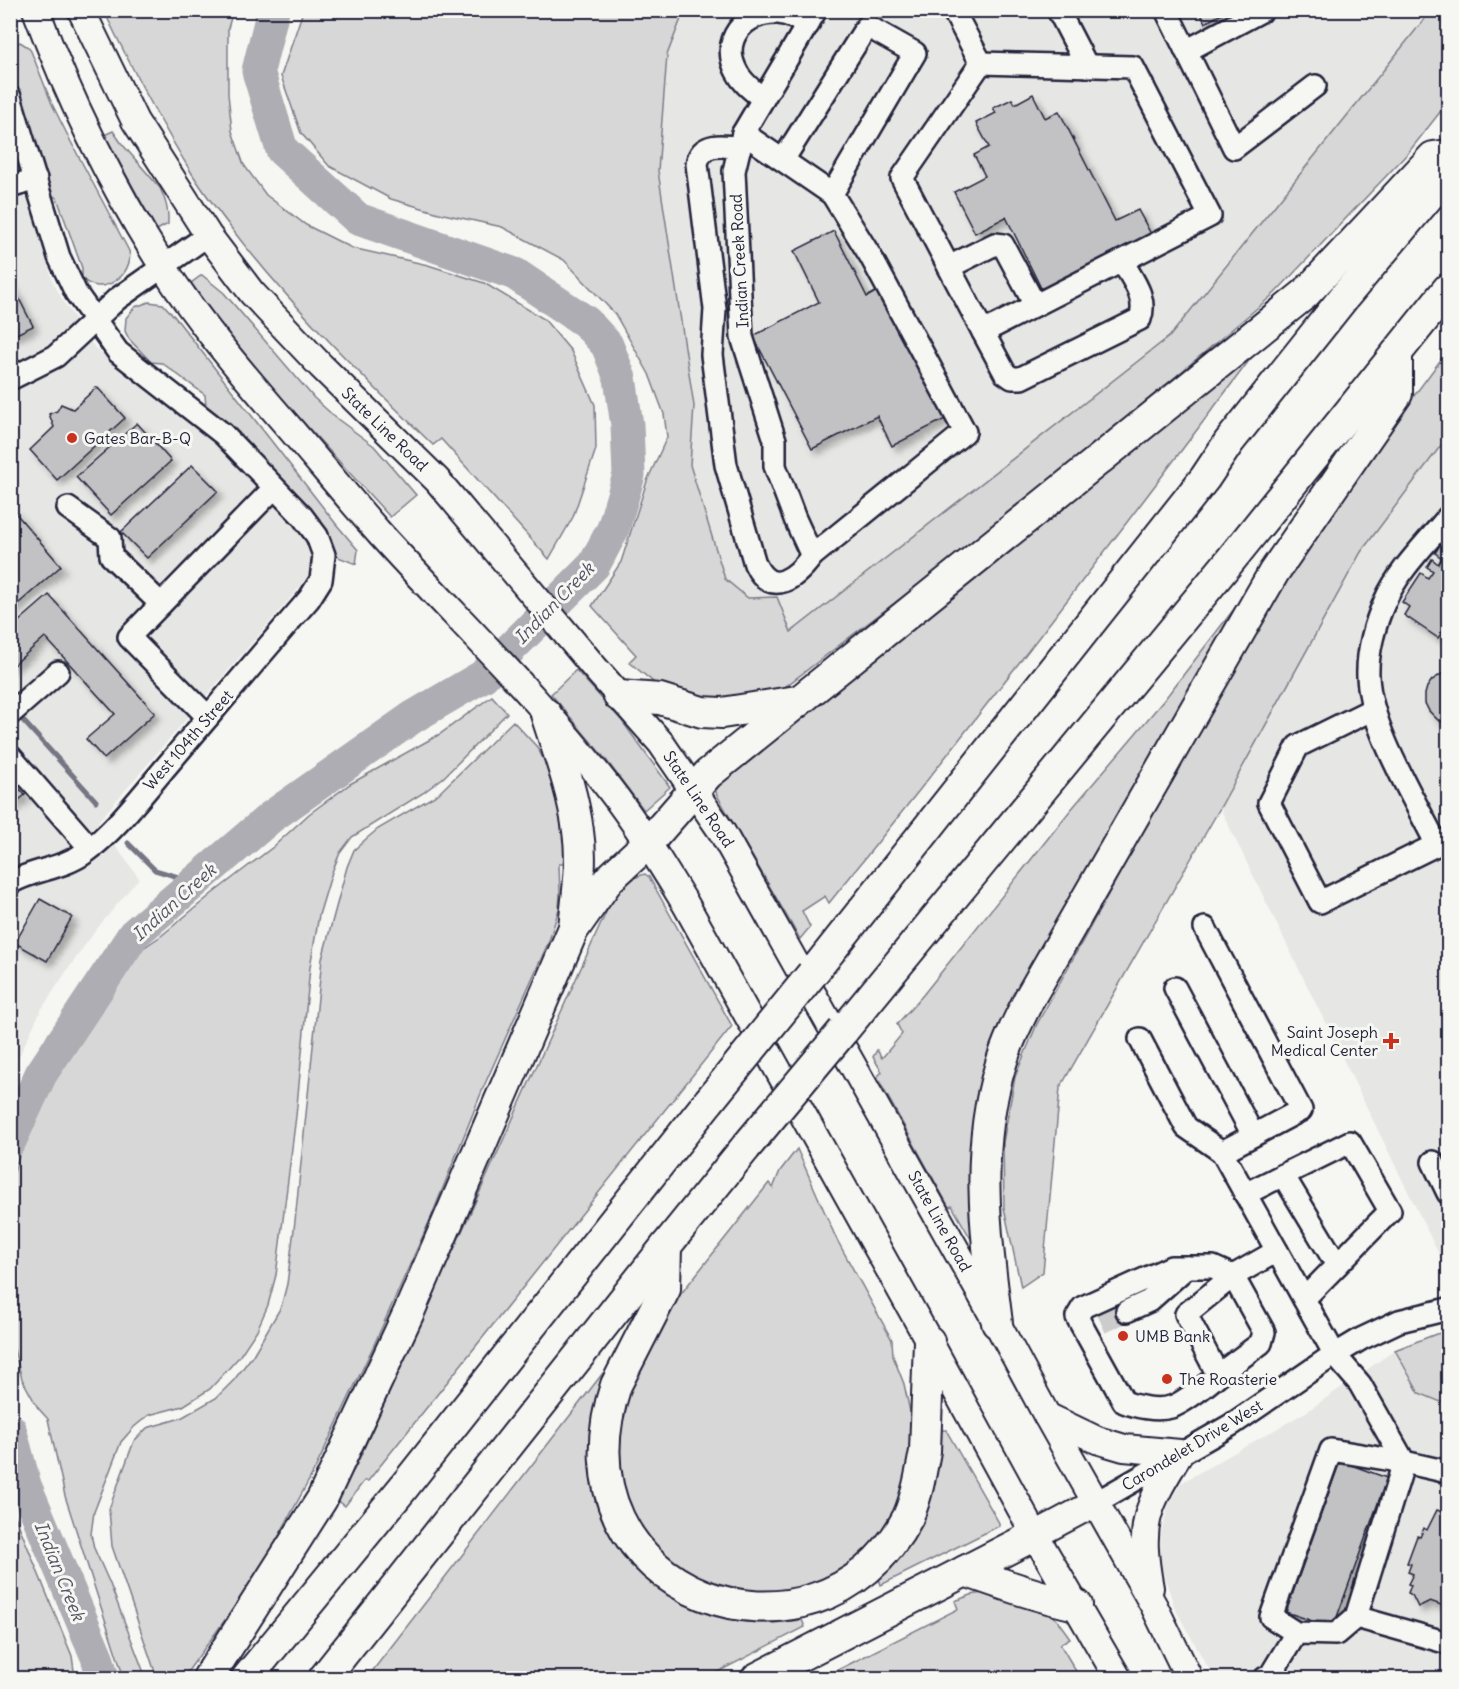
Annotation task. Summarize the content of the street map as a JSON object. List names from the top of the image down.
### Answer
{
  "streets": {
    "main road": ["State Line Road"],
    "street": ["Indian Creek Road", "West 104th Street", "Carondelet Drive West"]
  },
  "crossings": [
    ["State Line Road", "Carondelet Drive West"]
  ],
  "water": ["Indian Creek"],
  "places": {
    "other": ["Gates Bar-B-Q", "UMB Bank", "The Roasterie"],
    "health": ["Saint Joseph Medical Center"]
  }
}
